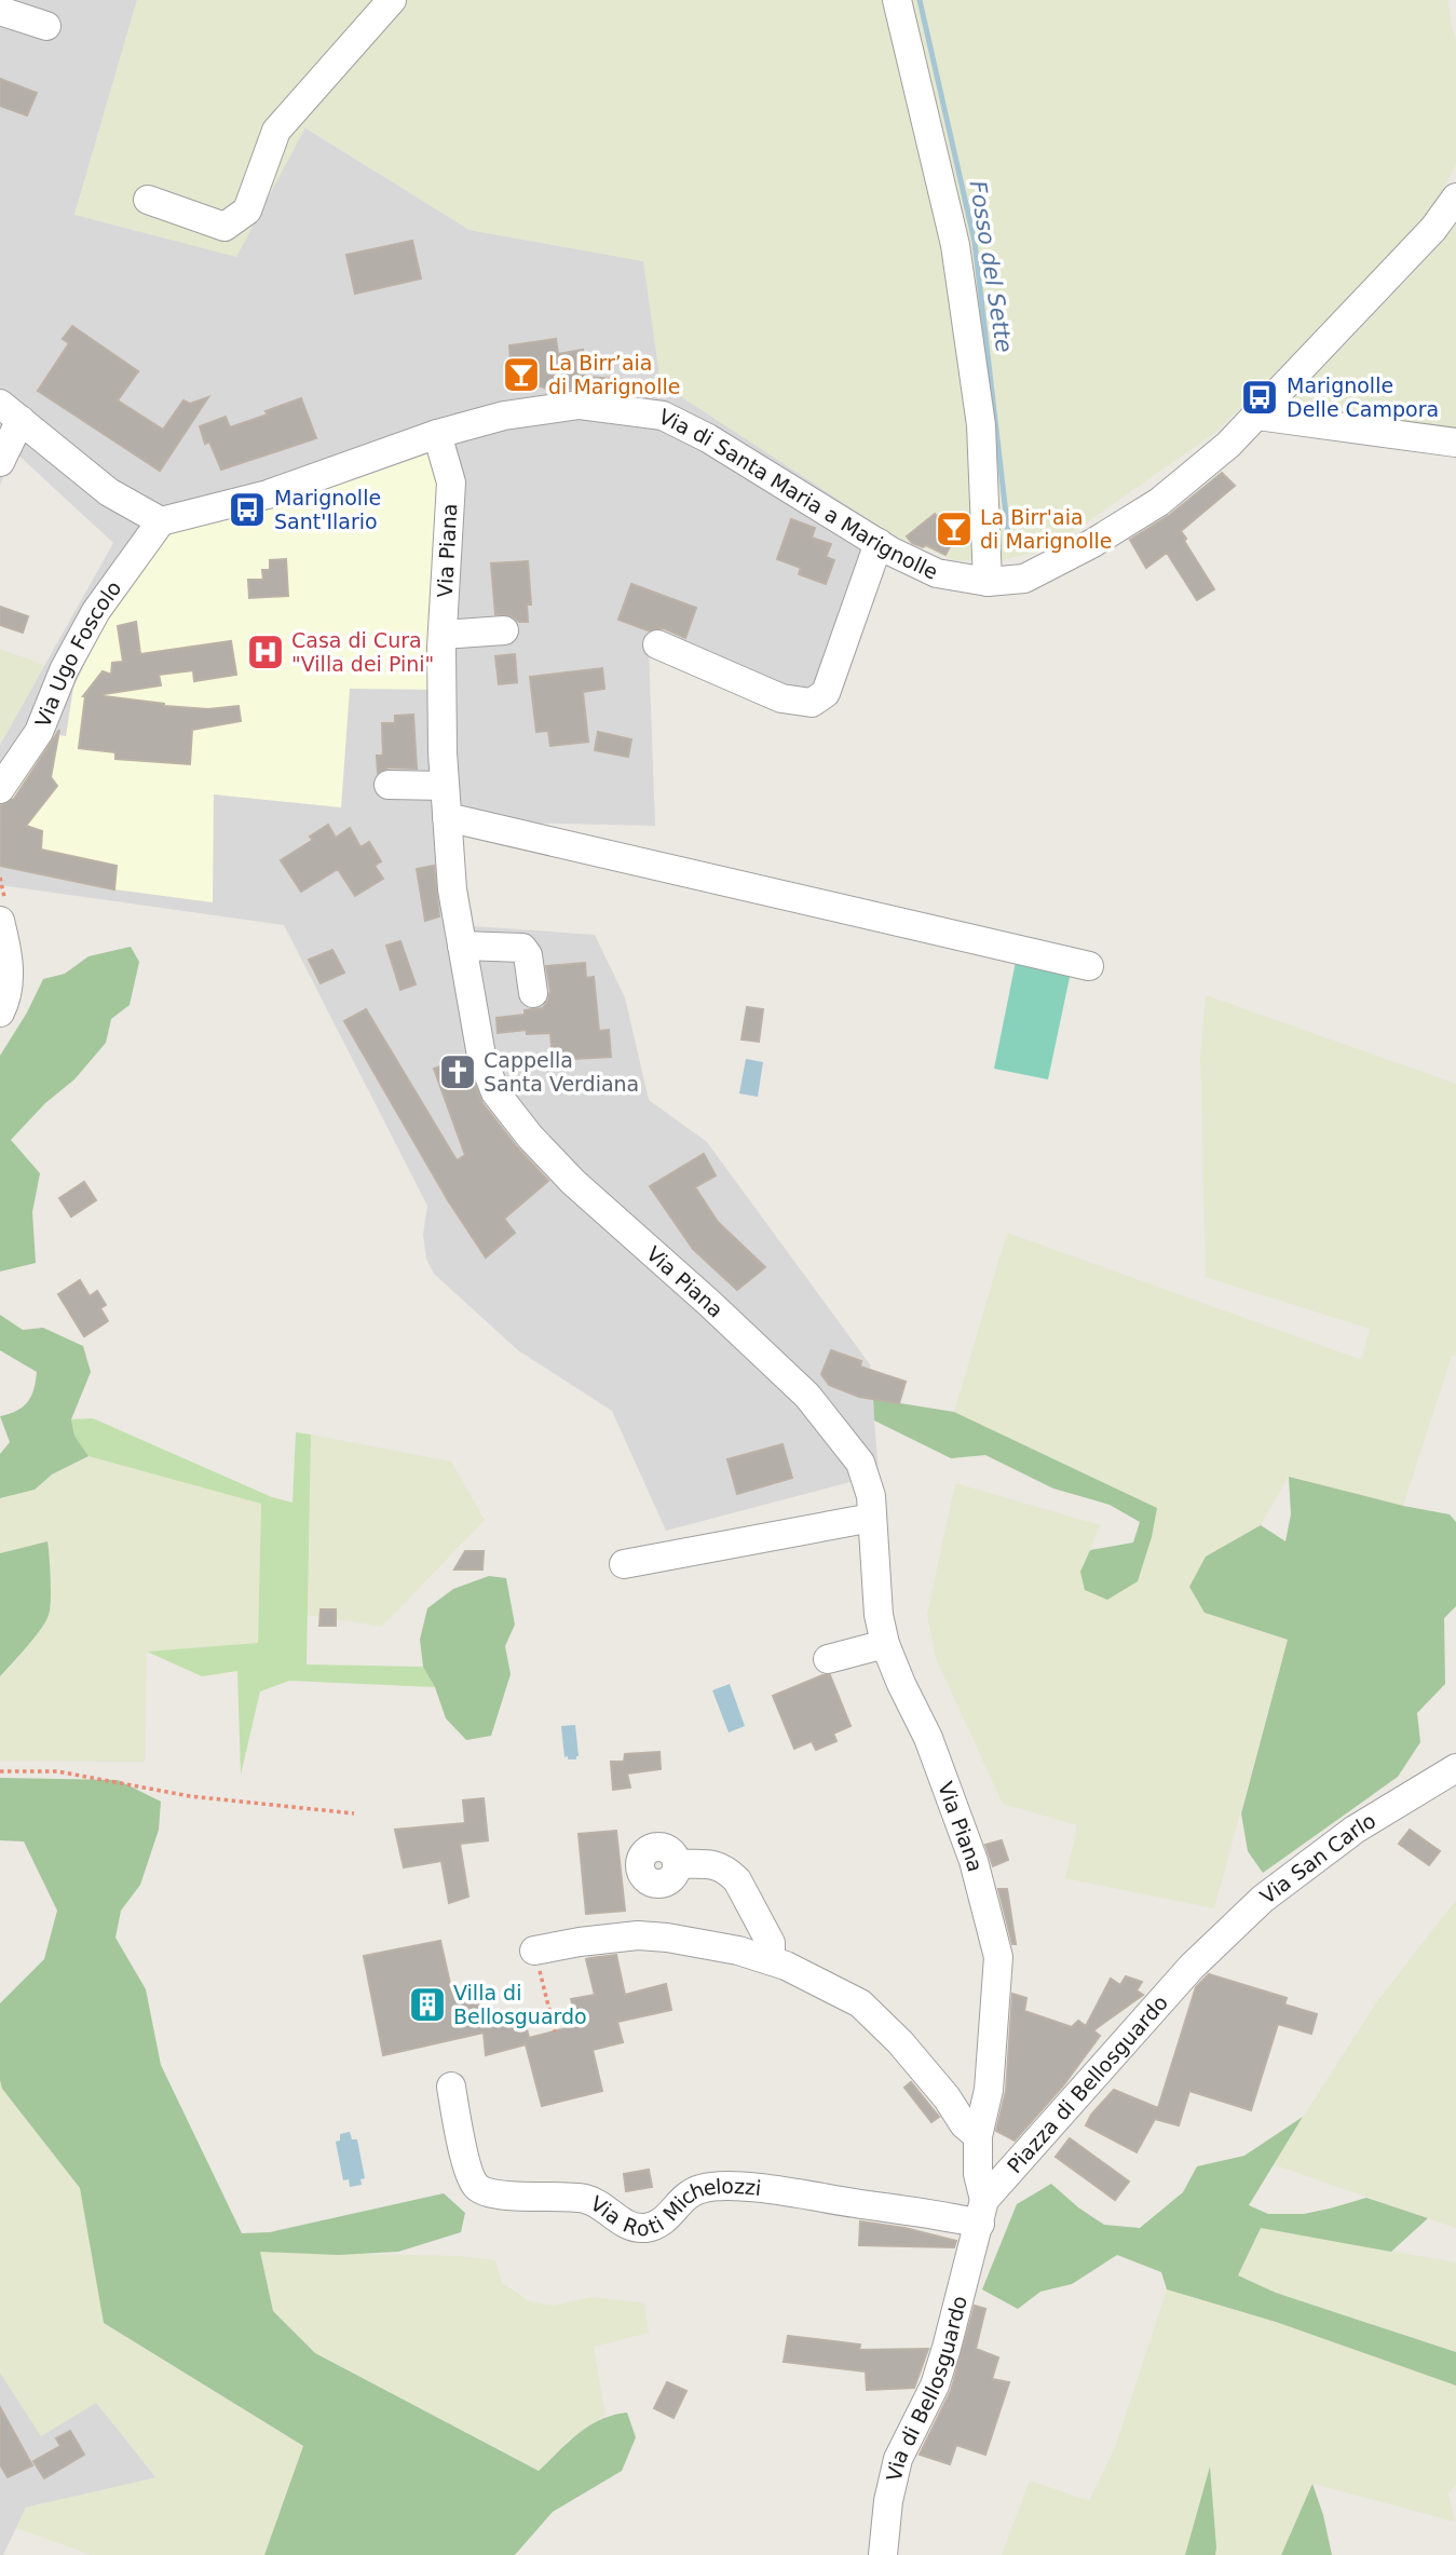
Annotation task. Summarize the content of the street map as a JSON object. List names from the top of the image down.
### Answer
{
  "streets": {
    "street": [
      "Via di Santa Maria a Marignolle",
      "Via Piana",
      "Via Ugo Foscolo",
      "Via San Carlo",
      "Piazza di Bellosguardo",
      "Via Roti Michelozzi",
      "Via di Bellosguardo"
    ]
  },
  "crossings": [
    ["Via di Santa Maria a Marignolle", "Via Piana"],
    ["Via di Santa Maria a Marignolle", "Via Ugo Foscolo"],
    ["Via Piana", "Piazza di Bellosguardo"],
    ["Via San Carlo", "Piazza di Bellosguardo"],
    ["Piazza di Bellosguardo", "Via Roti Michelozzi"],
    ["Piazza di Bellosguardo", "Via di Bellosguardo"],
    ["Via Roti Michelozzi", "Via di Bellosguardo"]
  ],
  "water": ["Fosso del Sette"],
  "places": {
    "bar": ["La Birr’aia di Marignolle", "La Birr'aia di Marignolle"],
    "bus stop": ["Marignolle Delle Campora", "Marignolle Sant'Ilario"],
    "hospital": ["Casa di Cura \"Villa dei Pini\""],
    "church": ["Cappella Santa Verdiana"],
    "building": ["Villa di Bellosguardo"]
  }
}
